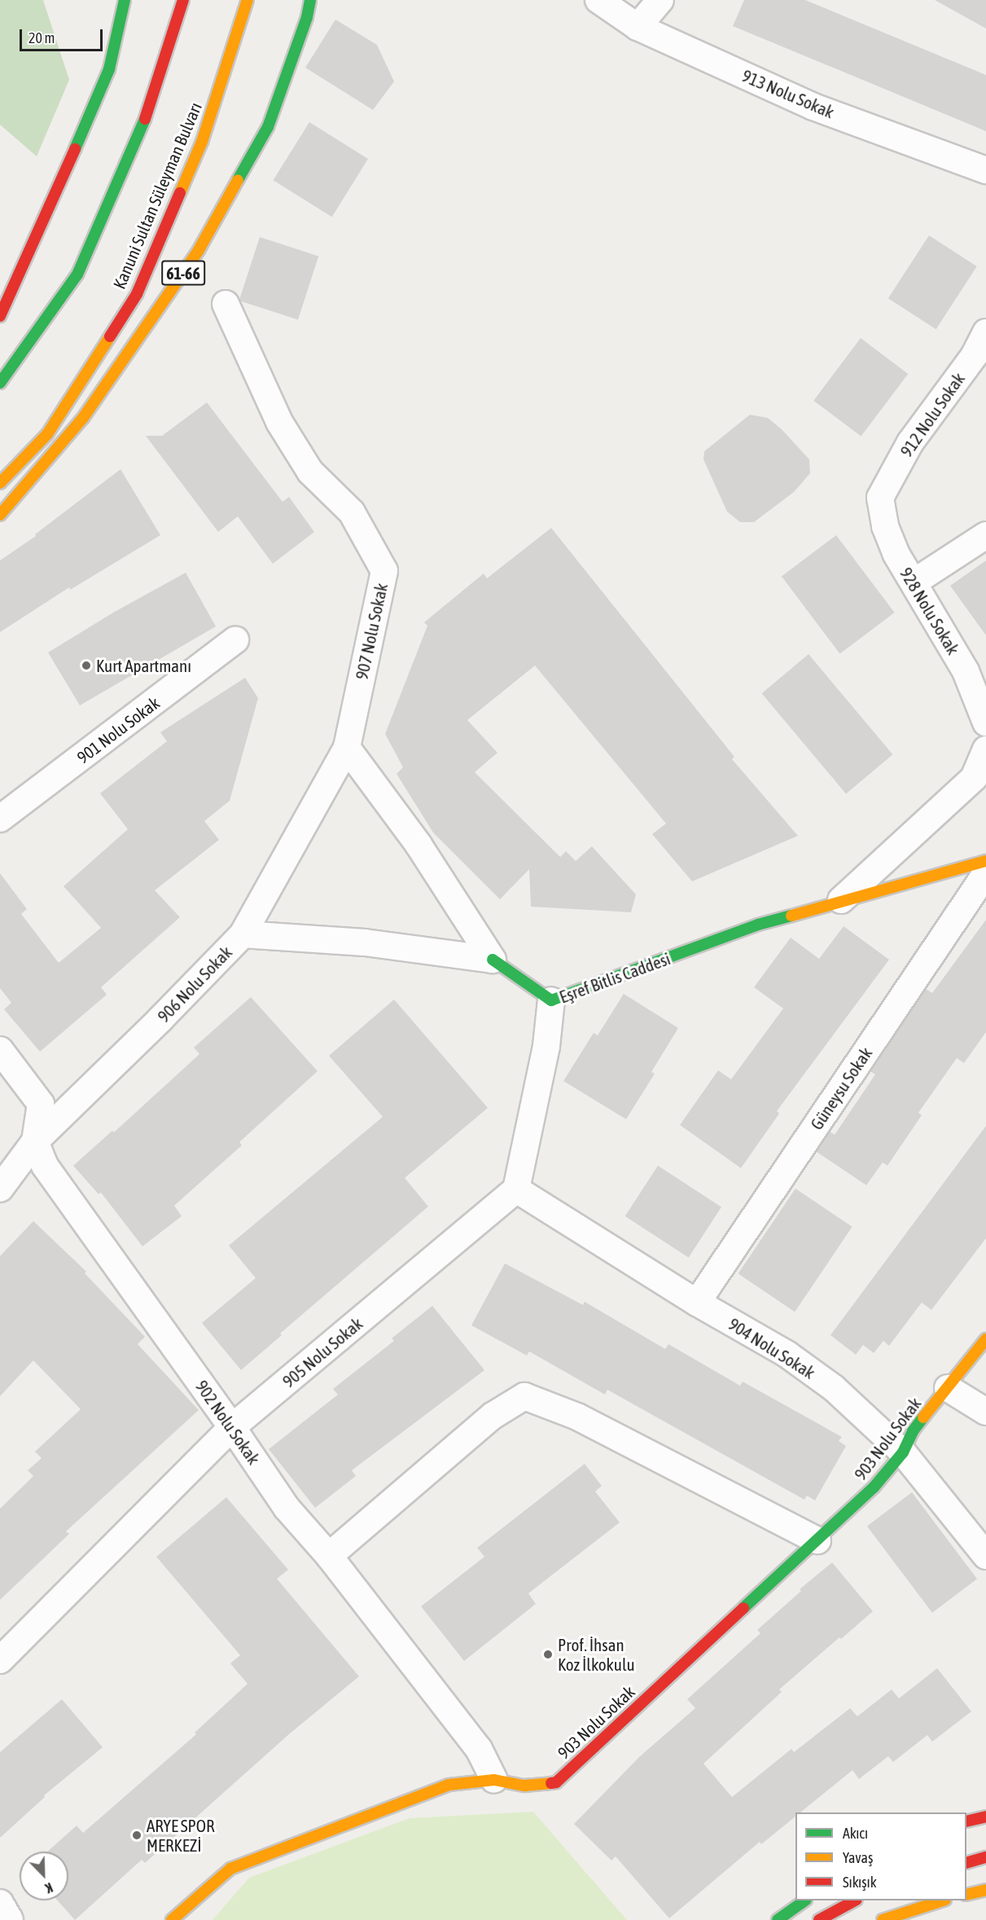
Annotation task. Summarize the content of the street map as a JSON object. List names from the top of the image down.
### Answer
{
  "streets": {
    "main road": [
      "Kanuni Sultan Süleyman Bulvarı",
      "61-66",
      "Eşref Bitlis Caddesi",
      "903 Nolu Sokak"
    ],
    "street": [
      "913 Nolu Sokak",
      "912 Nolu Sokak",
      "928 Nolu Sokak",
      "907 Nolu Sokak",
      "901 Nolu Sokak",
      "906 Nolu Sokak",
      "Güneysu Sokak",
      "904 Nolu Sokak",
      "905 Nolu Sokak",
      "902 Nolu Sokak"
    ]
  },
  "crossings": [
    ["912 Nolu Sokak", "928 Nolu Sokak"],
    ["907 Nolu Sokak", "906 Nolu Sokak"],
    ["Eşref Bitlis Caddesi", "906 Nolu Sokak"],
    ["906 Nolu Sokak", "902 Nolu Sokak"],
    ["Güneysu Sokak", "904 Nolu Sokak"],
    ["904 Nolu Sokak", "905 Nolu Sokak"],
    ["904 Nolu Sokak", "903 Nolu Sokak"],
    ["905 Nolu Sokak", "902 Nolu Sokak"],
    ["902 Nolu Sokak", "903 Nolu Sokak"]
  ],
  "places": ["Kurt Apartmanı", "Prof. İhsan Koz İlkokulu", "ARYE SPOR MERKEZİ"],
  "legend": ["Akıcı", "Yavaş", "Sıkışık"],
  "scale_bar": "20 m",
  "north": "bottom right"
}
